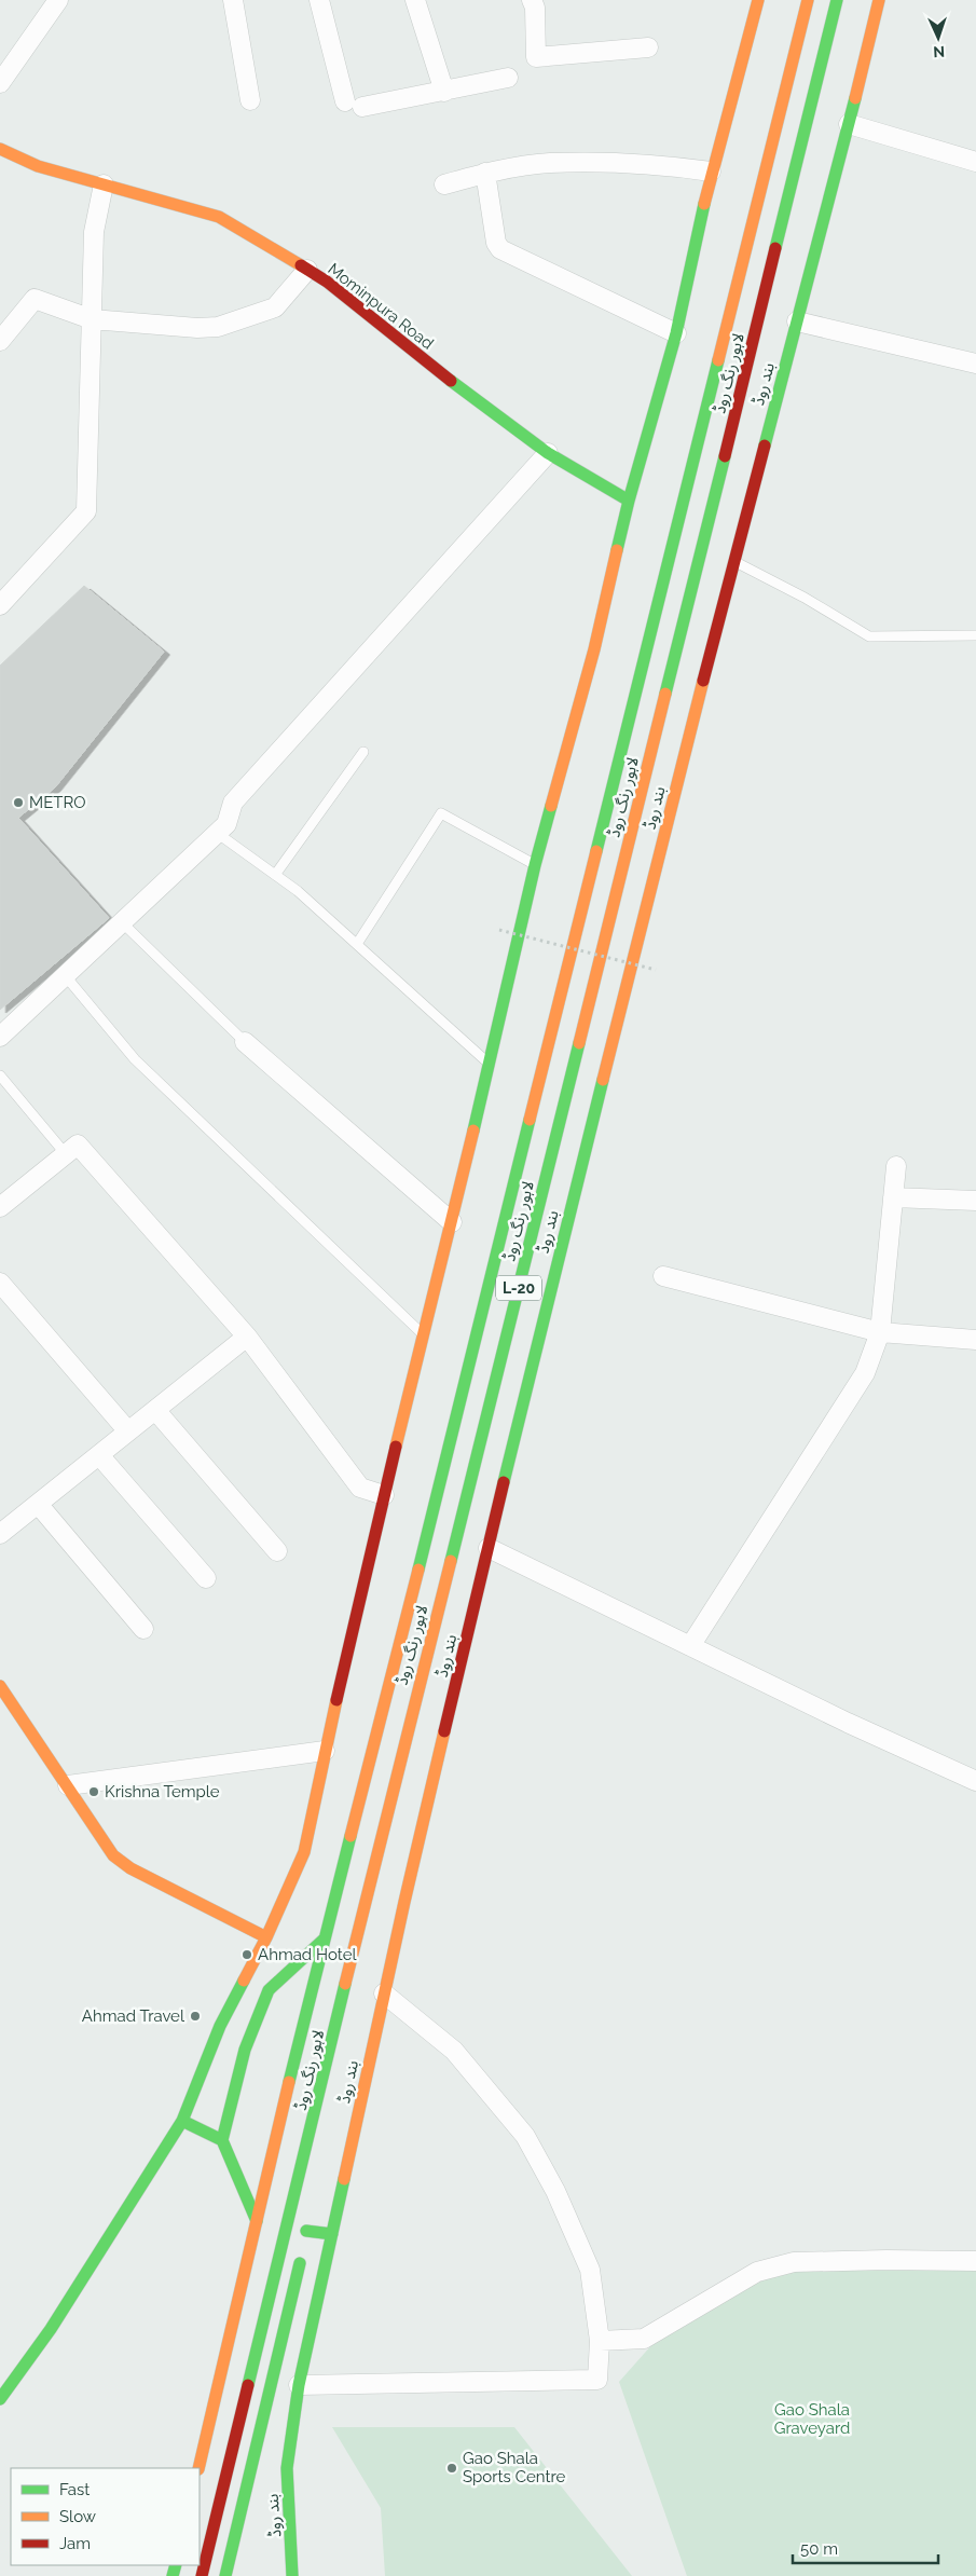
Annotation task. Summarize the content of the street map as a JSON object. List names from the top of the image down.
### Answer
{
  "streets": {
    "main road": [
      "Mominpura Road",
      "لاہور رنگ روڈ",
      "بند روڈ",
      "L-20"
    ]
  },
  "parks": ["Gao Shala Graveyard"],
  "places": [
    "METRO",
    "Krishna Temple",
    "Ahmad Hotel",
    "Ahmad Travel",
    "Gao Shala Sports Centre"
  ],
  "legend": ["Fast", "Slow", "Jam"],
  "scale_bar": "50 m",
  "north": "bottom"
}
